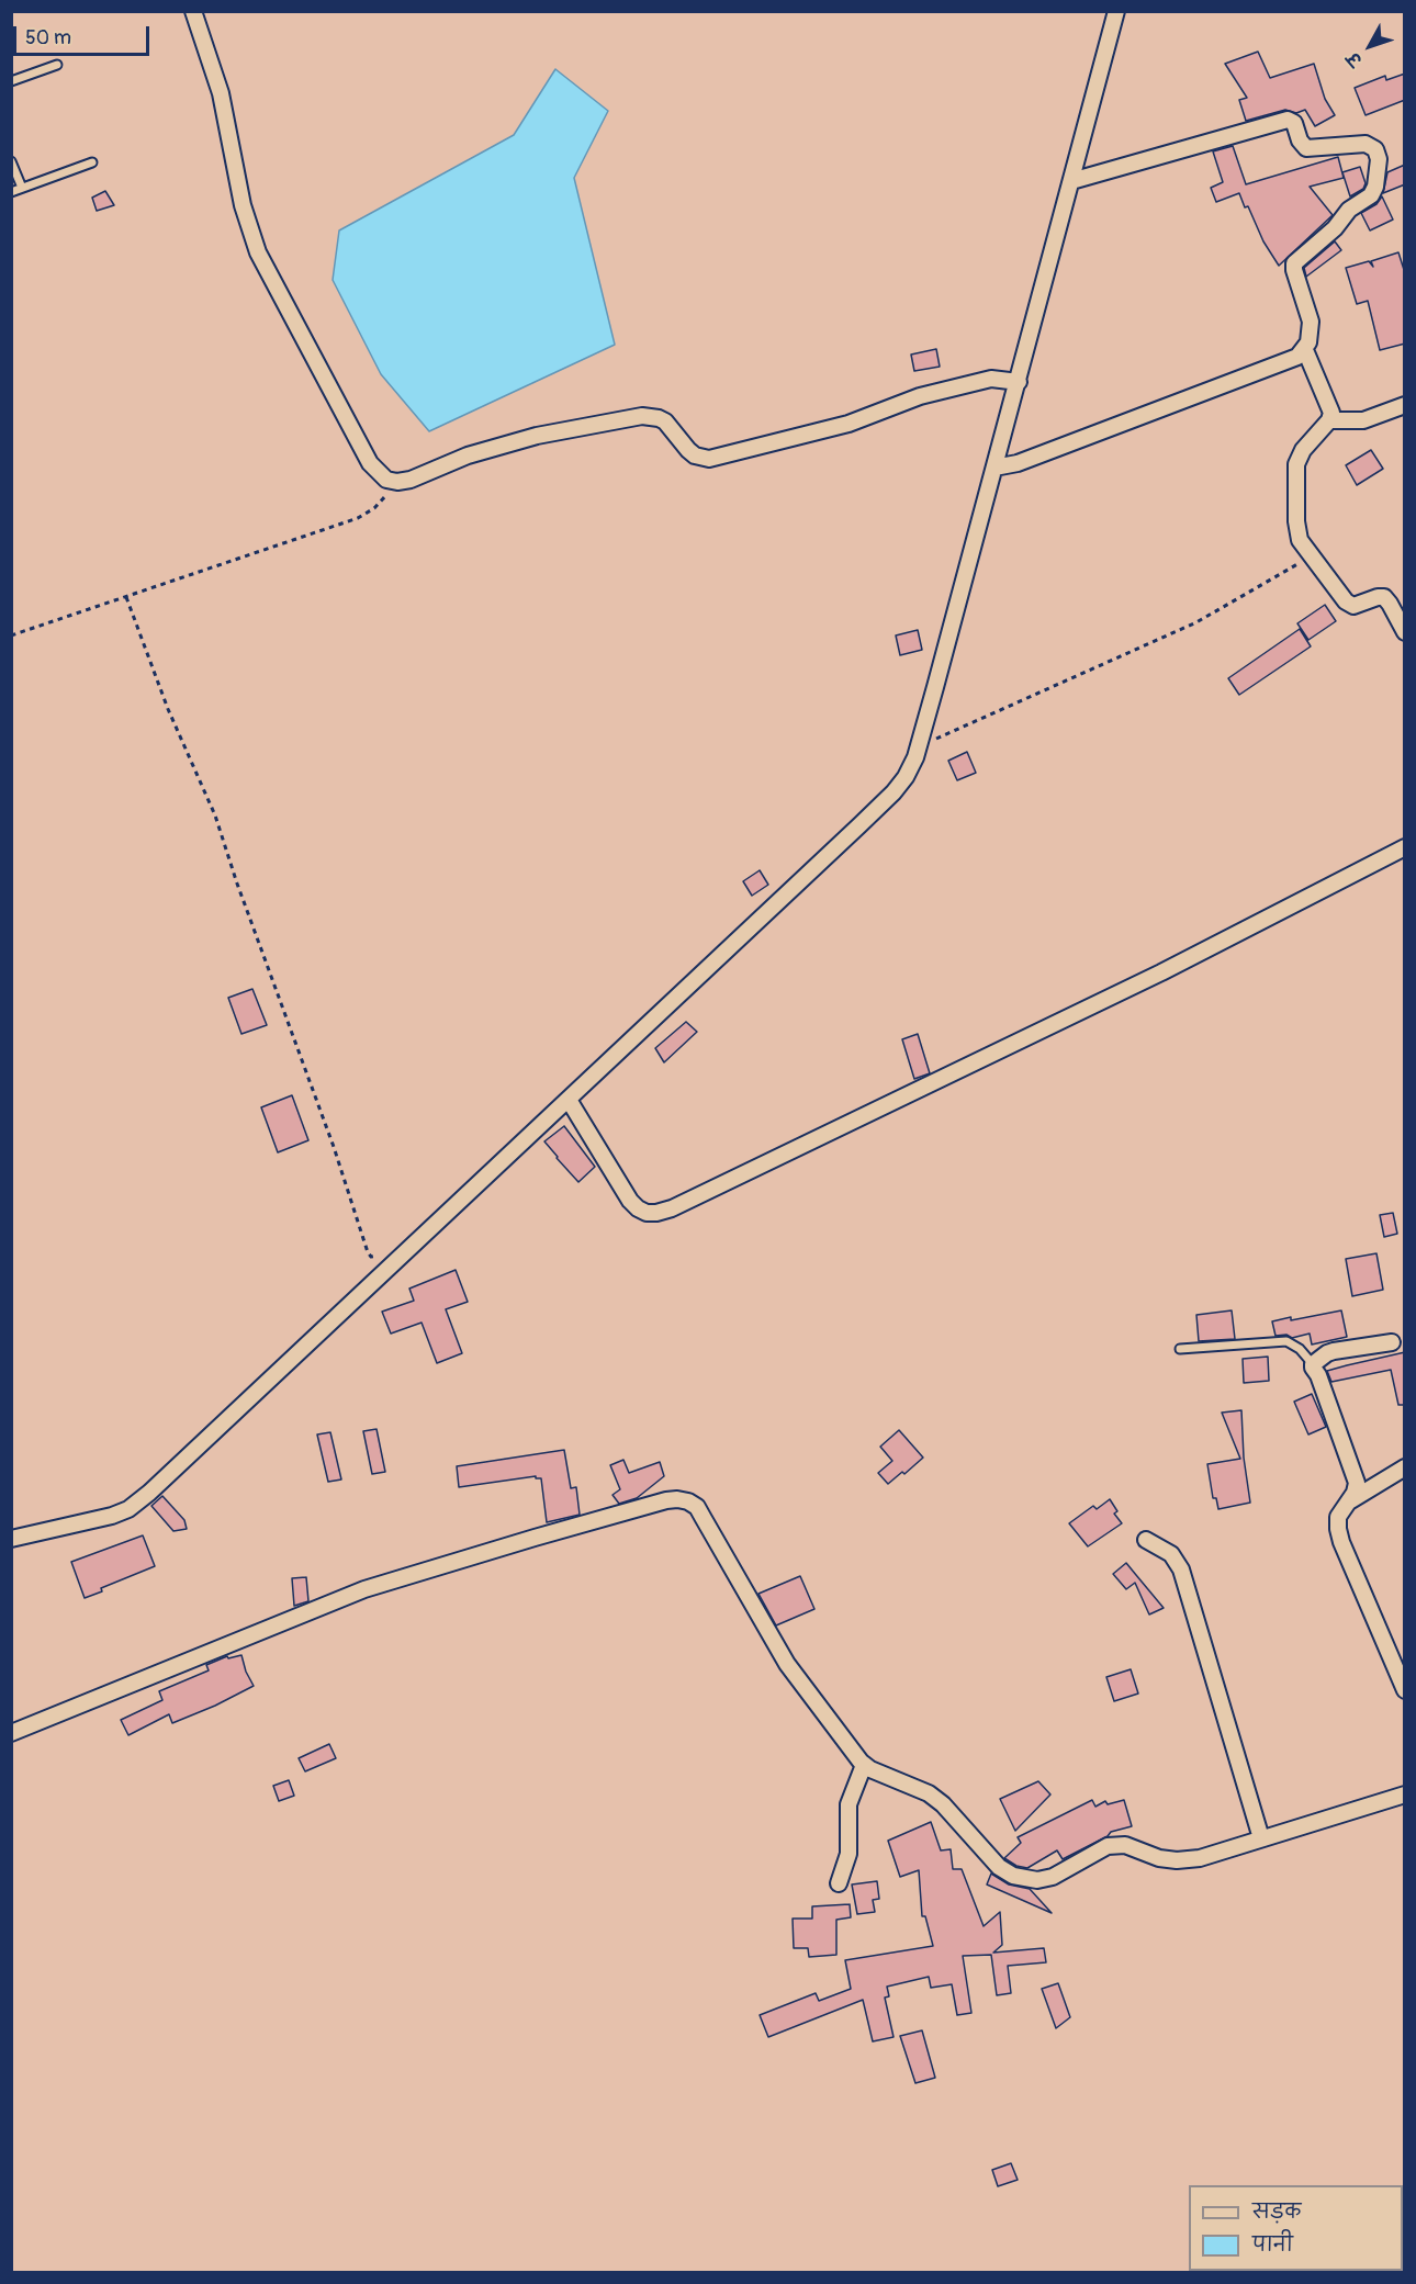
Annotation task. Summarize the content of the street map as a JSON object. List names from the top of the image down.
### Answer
{
  "legend": ["सड़क", "पानी"],
  "scale_bar": "50 m",
  "north": "bottom left"
}
